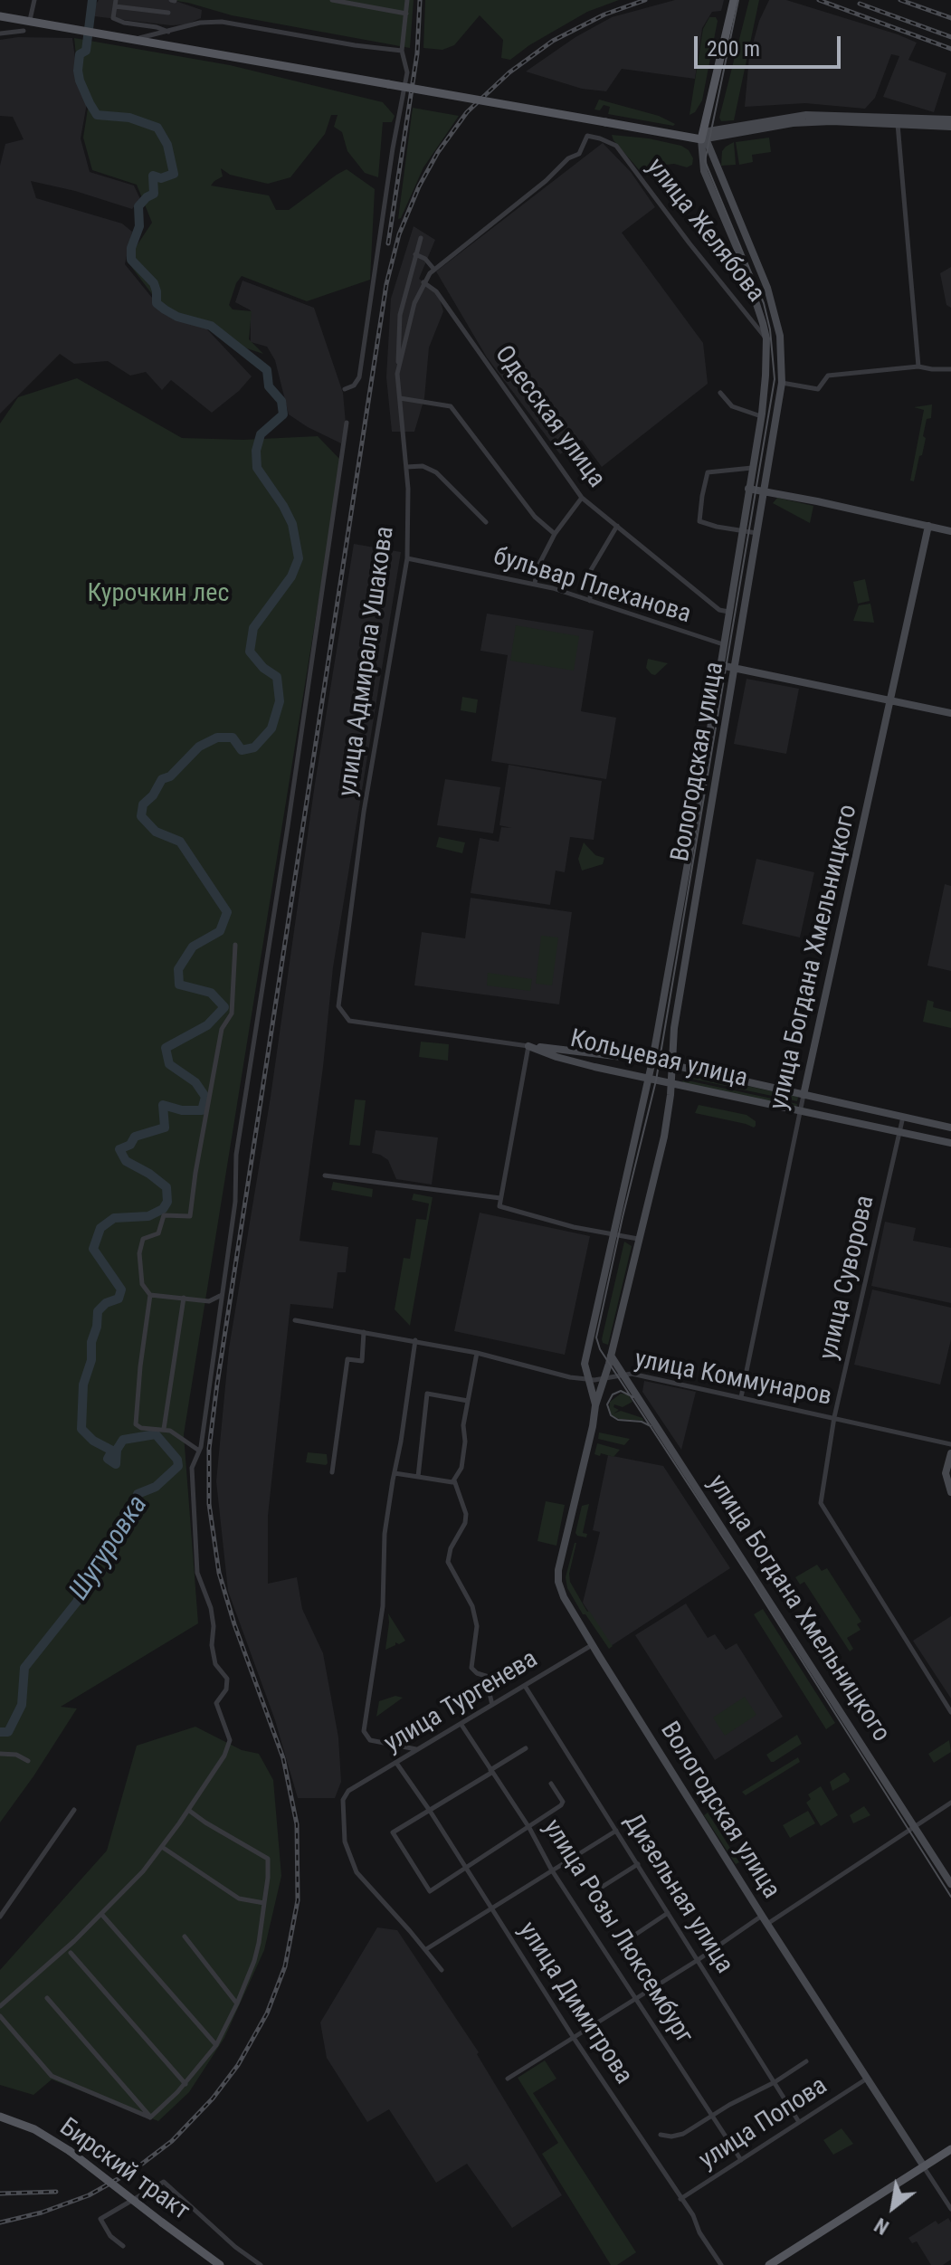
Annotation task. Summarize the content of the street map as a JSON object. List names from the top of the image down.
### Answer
{
  "streets": {
    "main road": [
      "Вологодская улица",
      "улица Богдана Хмельницкого",
      "Кольцевая улица",
      "Бирский тракт"
    ],
    "street": [
      "улица Желябова",
      "Одесская улица",
      "бульвар Плеханова",
      "улица Адмирала Ушакова",
      "улица Суворова",
      "улица Коммунаров",
      "улица Тургенева",
      "Дизельная улица",
      "улица Розы Люксембург",
      "улица Димитрова",
      "улица Попова"
    ]
  },
  "crossings": [
    ["улица Желябова", "Вологодская улица"],
    ["Одесская улица", "улица Адмирала Ушакова"],
    ["Одесская улица", "Вологодская улица"],
    ["бульвар Плеханова", "улица Адмирала Ушакова"],
    ["бульвар Плеханова", "Вологодская улица"],
    ["улица Адмирала Ушакова", "Кольцевая улица"],
    ["Вологодская улица", "улица Богдана Хмельницкого"],
    ["Вологодская улица", "Кольцевая улица"],
    ["Вологодская улица", "улица Коммунаров"],
    ["Вологодская улица", "улица Тургенева"],
    ["Вологодская улица", "улица Попова"],
    ["улица Богдана Хмельницкого", "Кольцевая улица"],
    ["улица Богдана Хмельницкого", "улица Коммунаров"],
    ["Кольцевая улица", "улица Суворова"],
    ["улица Суворова", "улица Коммунаров"],
    ["улица Тургенева", "Дизельная улица"],
    ["улица Тургенева", "улица Розы Люксембург"],
    ["улица Тургенева", "улица Димитрова"],
    ["Дизельная улица", "улица Попова"],
    ["улица Розы Люксембург", "улица Попова"],
    ["улица Димитрова", "улица Попова"]
  ],
  "water": ["Шугуровка"],
  "parks": ["Курочкин лес"],
  "scale_bar": "200 m",
  "north": "bottom left"
}
